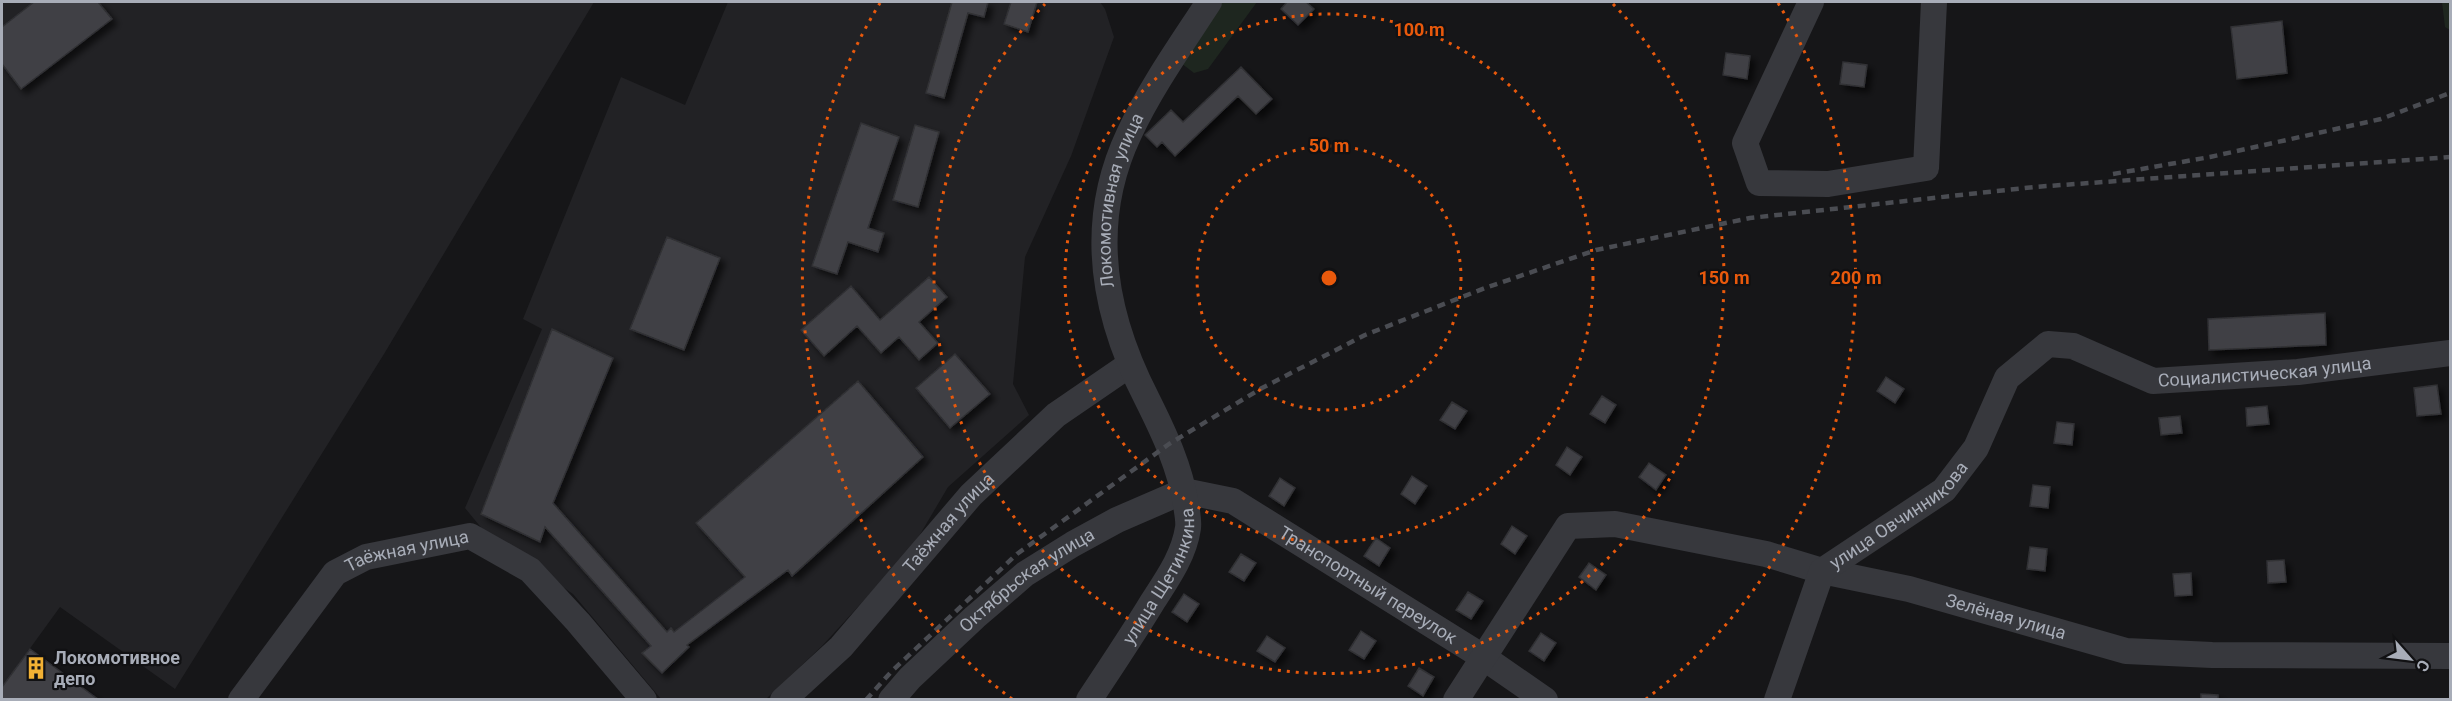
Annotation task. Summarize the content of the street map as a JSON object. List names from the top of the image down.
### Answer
{
  "streets": {
    "street": [
      "Локомотивная улица",
      "Социалистическая улица",
      "улица Овчинникова",
      "Таёжная улица",
      "улица Щетинкина",
      "Октябрьская улица",
      "Транспортный переулок",
      "Зелёная улица"
    ]
  },
  "crossings": [
    ["Локомотивная улица", "Таёжная улица"],
    ["Локомотивная улица", "улица Щетинкина"],
    ["Социалистическая улица", "улица Овчинникова"],
    ["улица Овчинникова", "Зелёная улица"],
    ["улица Щетинкина", "Октябрьская улица"],
    ["улица Щетинкина", "Транспортный переулок"],
    ["Октябрьская улица", "Транспортный переулок"],
    ["Транспортный переулок", "Зелёная улица"]
  ],
  "places": {
    "building": ["Локомотивное депо"]
  },
  "north": "bottom right",
  "rings": [
    "100 m",
    "50 m",
    "150 m",
    "200 m"
  ]
}
